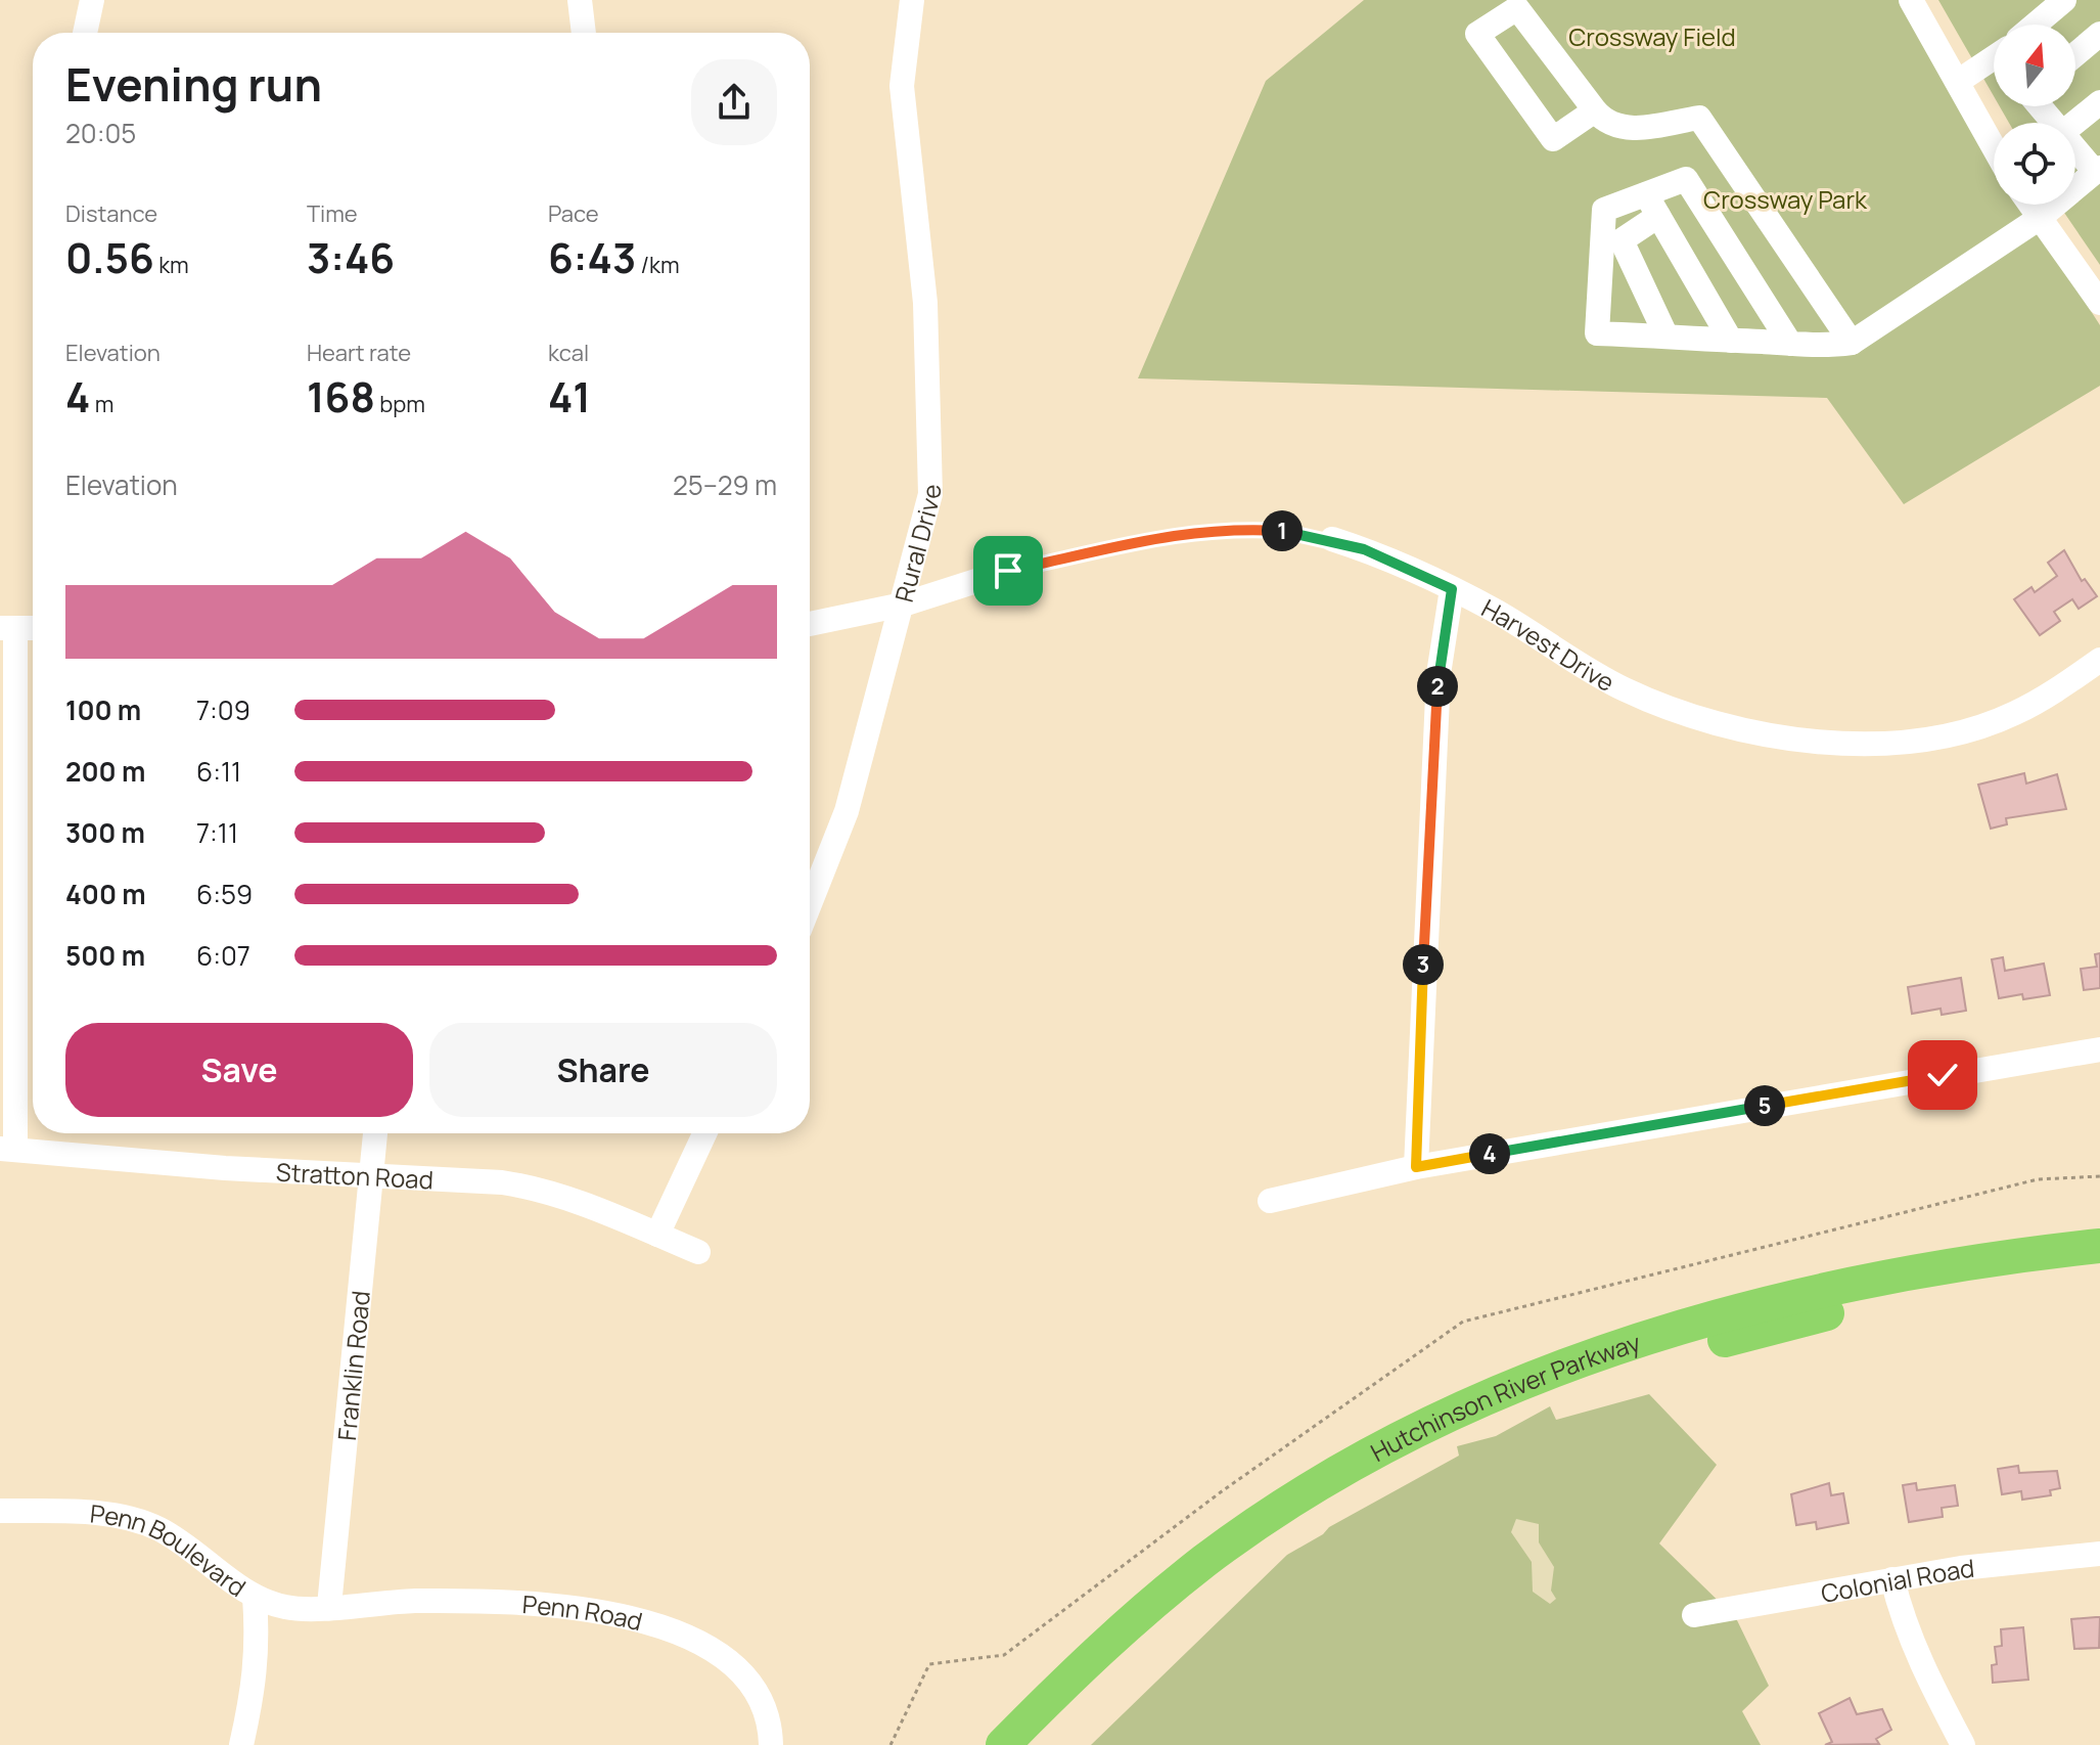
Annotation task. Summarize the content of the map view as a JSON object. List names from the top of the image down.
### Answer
{
  "streets": {
    "highway": ["Hutchinson River Parkway"],
    "street": [
      "Rural Drive",
      "Harvest Drive",
      "Stratton Road",
      "Franklin Road",
      "Penn Boulevard",
      "Colonial Road",
      "Penn Road"
    ]
  },
  "crossings": [
    ["Stratton Road", "Franklin Road"],
    ["Franklin Road", "Penn Boulevard"],
    ["Franklin Road", "Penn Road"],
    ["Penn Boulevard", "Penn Road"]
  ],
  "parks": ["Crossway Field", "Crossway Park"],
  "north": "top",
  "page": {
    "heading": ["Evening run", "20:05"],
    "stats": [
      ["Distance", "0.56 km"],
      ["Time", "3:46"],
      ["Pace", "6:43 /km"],
      ["Elevation", "4 m"],
      ["Heart rate", "168 bpm"],
      ["kcal", "41"]
    ],
    "chart": ["Elevation", "25–29 m"],
    "pins": [
      "1",
      "2",
      "3",
      "5",
      "4"
    ],
    "list": [
      {
        "name": "100 m",
        "note": "7:09"
      },
      {
        "name": "200 m",
        "note": "6:11"
      },
      {
        "name": "300 m",
        "note": "7:11"
      },
      {
        "name": "400 m",
        "note": "6:59"
      },
      {
        "name": "500 m",
        "note": "6:07"
      }
    ],
    "buttons": ["Save", "Share"]
  }
}
